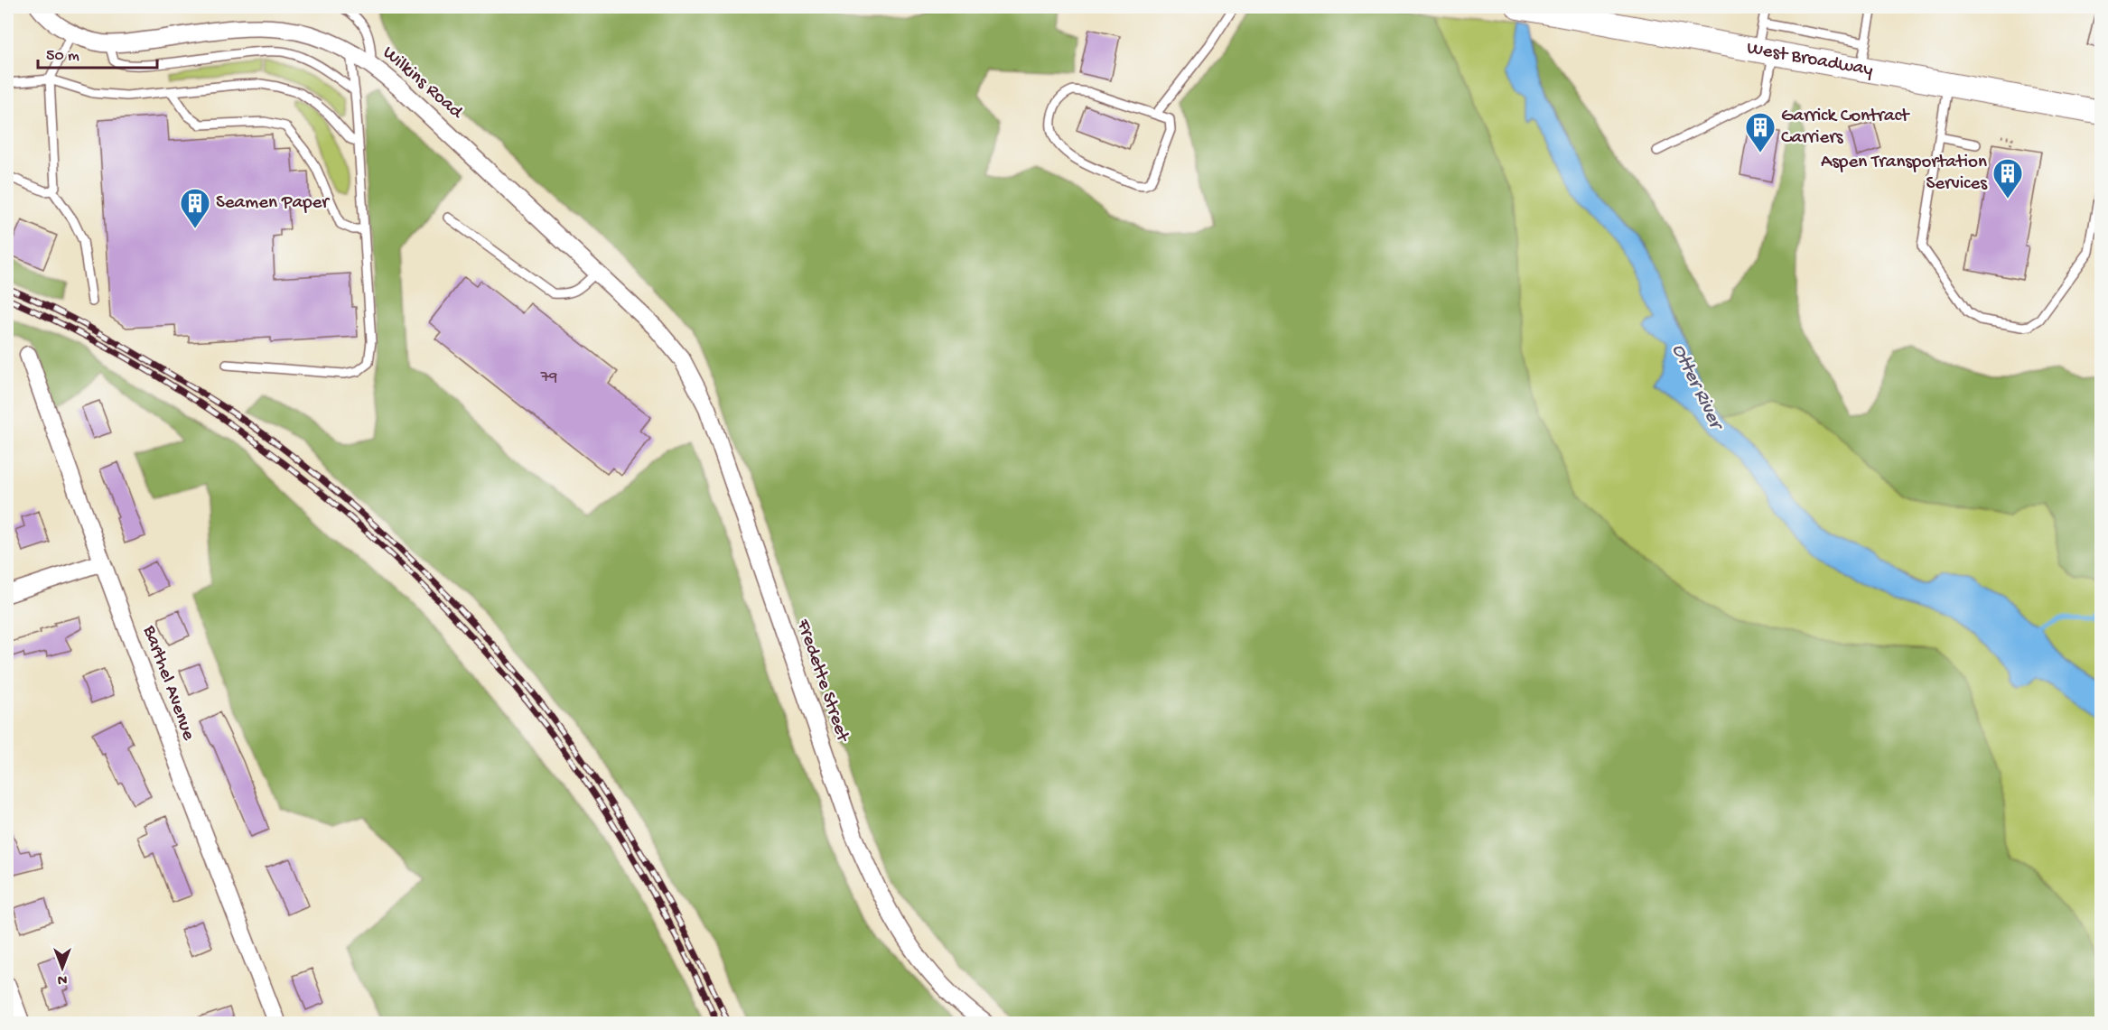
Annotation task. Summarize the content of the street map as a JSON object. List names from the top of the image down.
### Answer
{
  "streets": {
    "main road": ["West Broadway"],
    "street": ["Wilkins Road", "Fredette Street", "Barthel Avenue"]
  },
  "crossings": [
    ["Wilkins Road", "Fredette Street"]
  ],
  "water": ["Otter River"],
  "places": {
    "building": ["Garrick Contract Carriers", "Aspen Transportation Services", "Seamen Paper"]
  },
  "house_numbers": ["79"],
  "scale_bar": "50 m",
  "north": "bottom"
}
